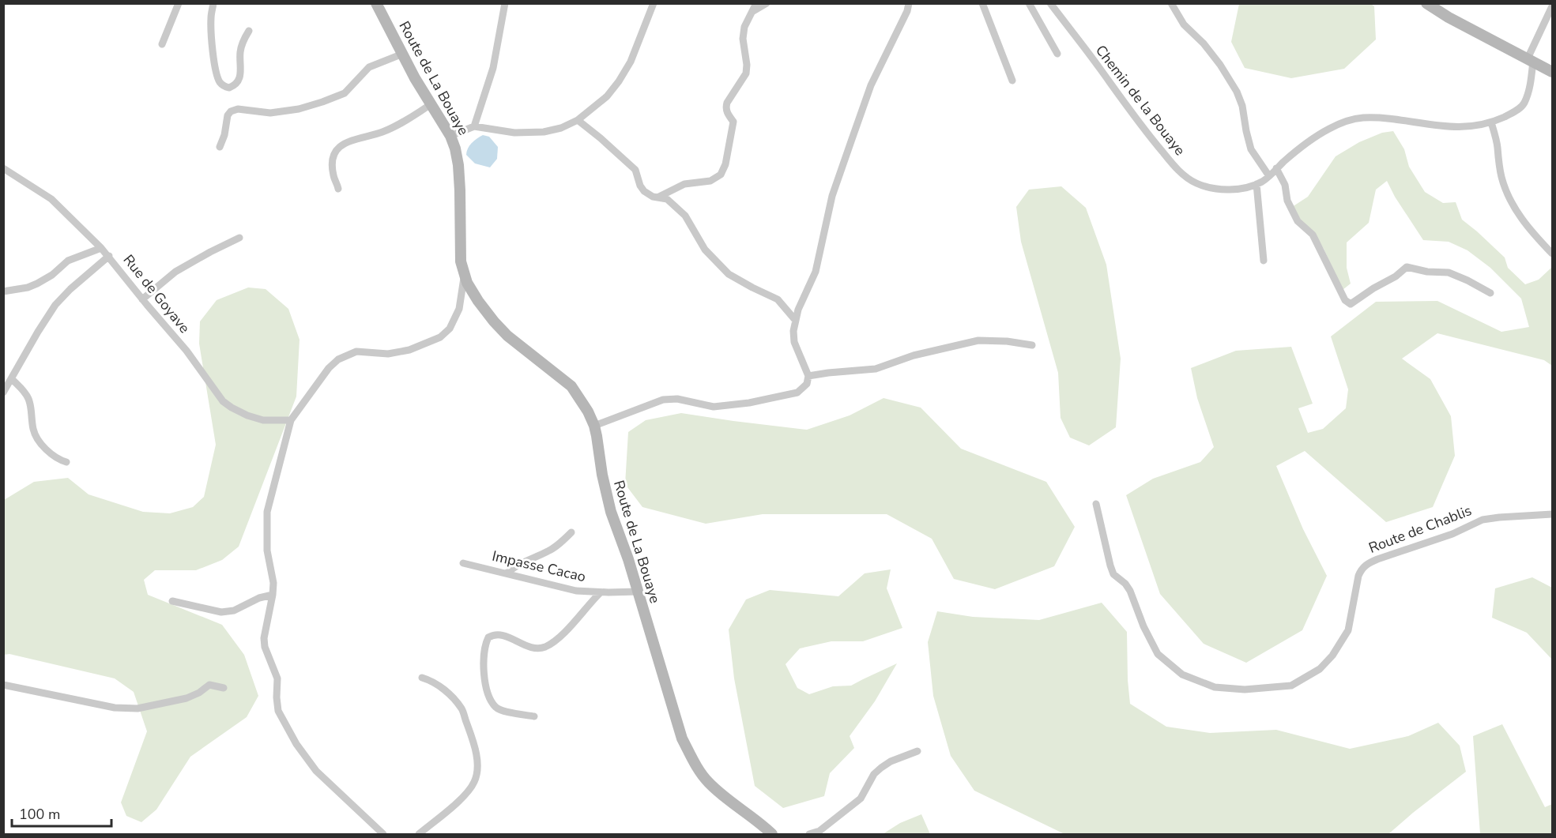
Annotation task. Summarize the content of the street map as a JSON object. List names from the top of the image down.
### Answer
{
  "streets": {
    "main road": ["Route de La Bouaye"],
    "street": [
      "Chemin de la Bouaye",
      "Rue de Goyave",
      "Route de Chablis",
      "Impasse Cacao"
    ]
  },
  "crossings": [
    ["Route de La Bouaye", "Impasse Cacao"]
  ],
  "scale_bar": "100 m"
}
